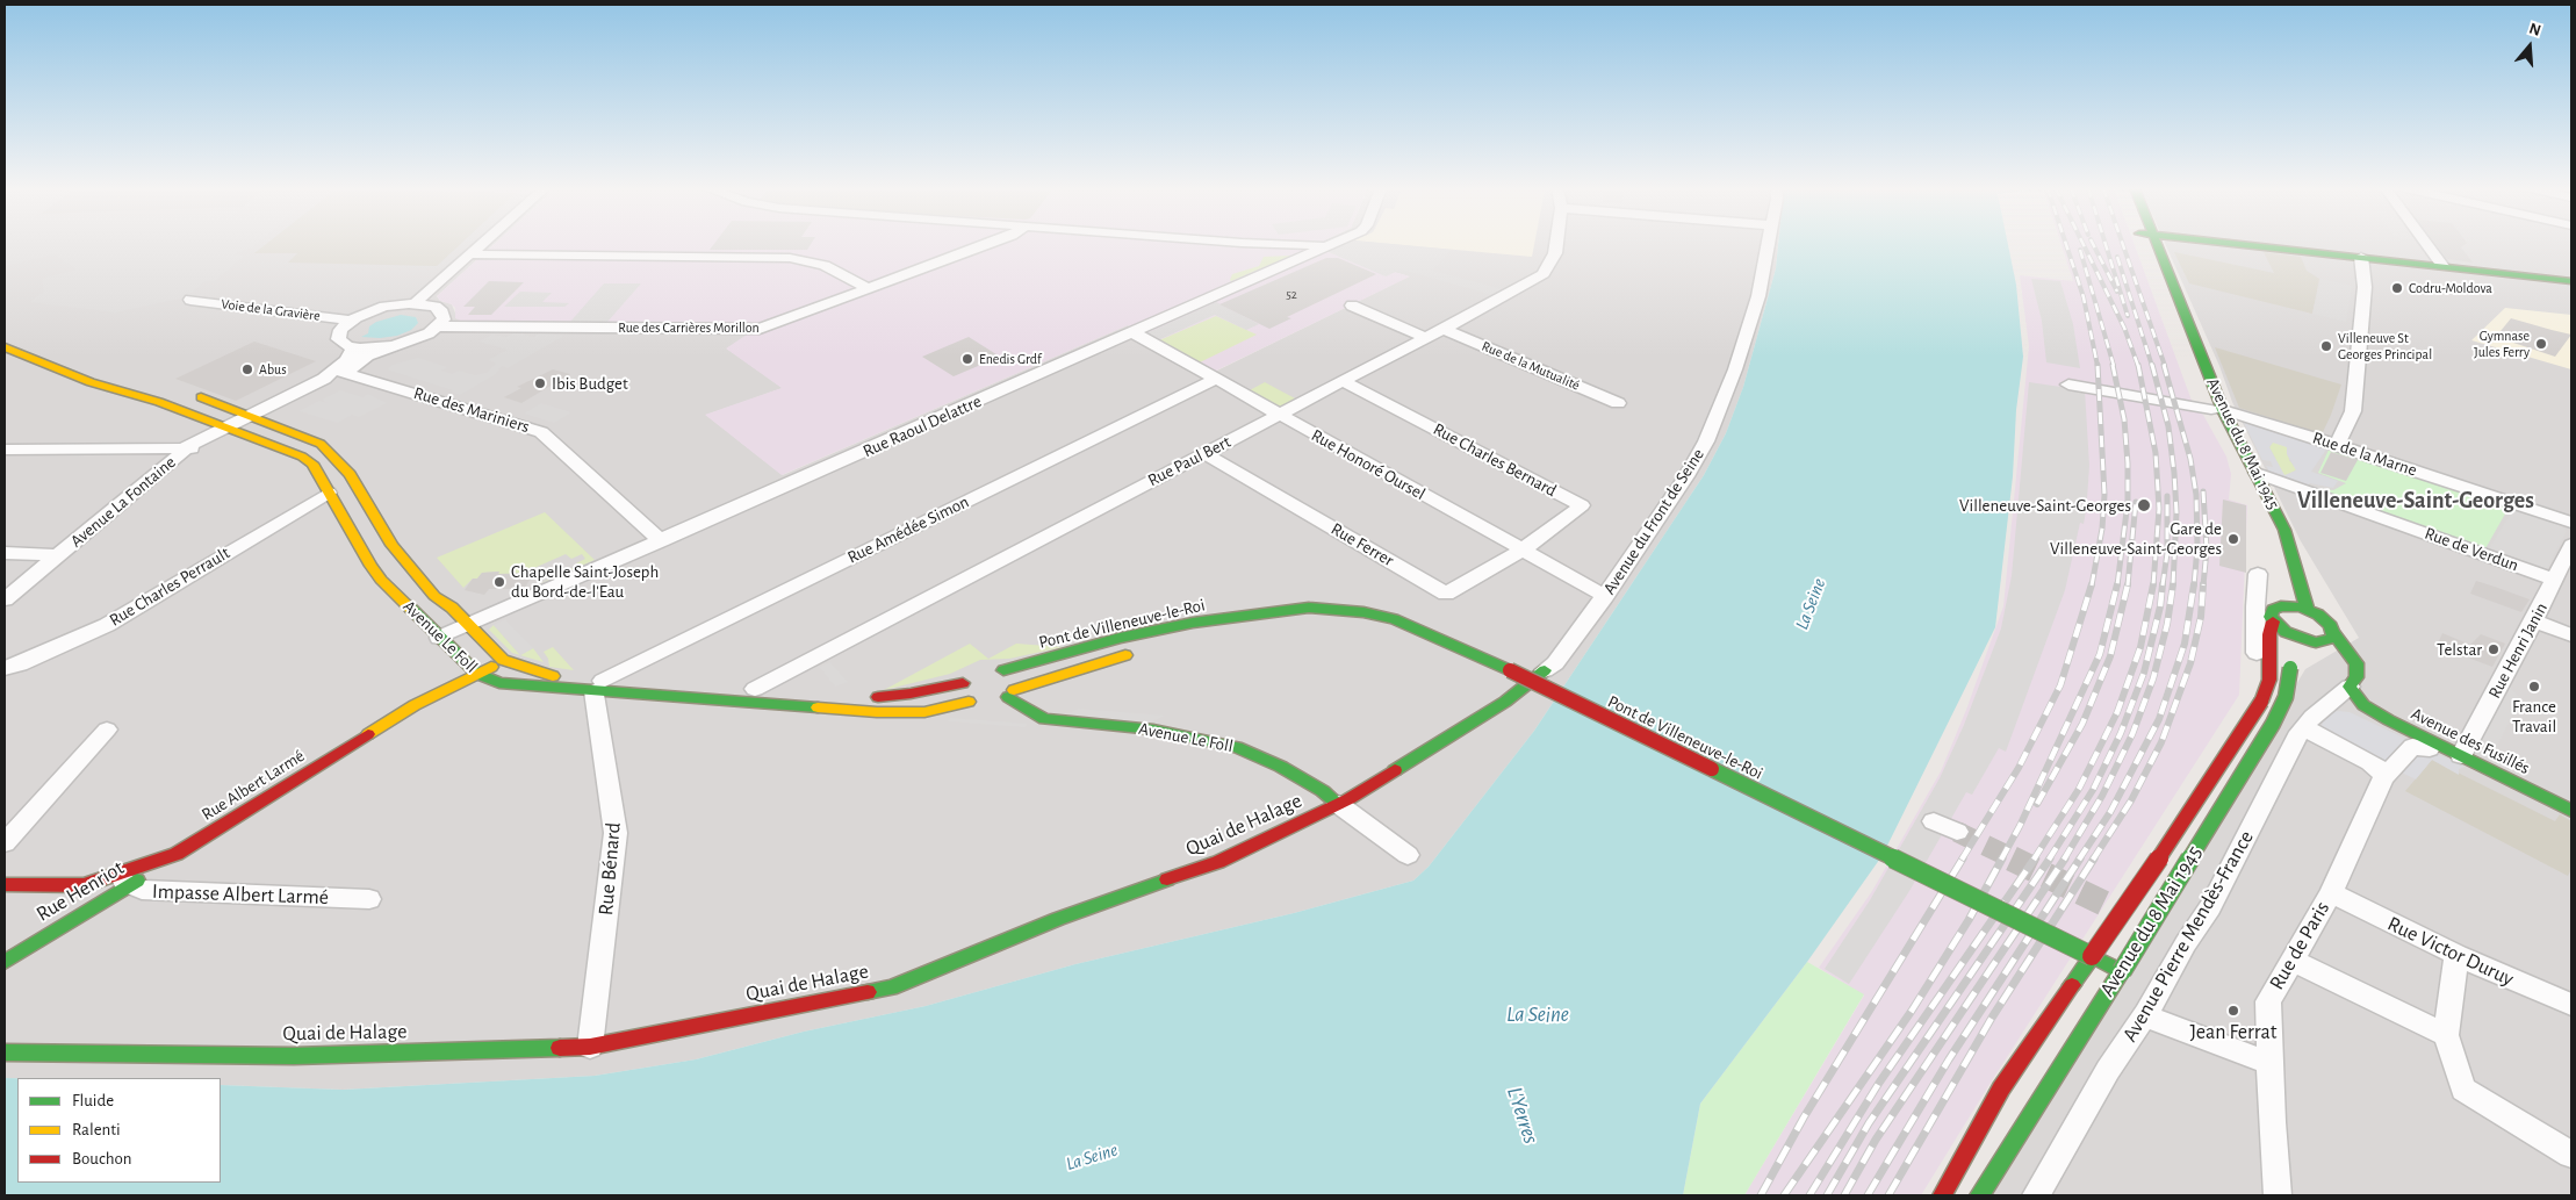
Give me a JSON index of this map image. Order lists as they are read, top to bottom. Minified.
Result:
{"streets":{"main road":["Avenue du 8 Mai 1945","Pont de Villeneuve-le-Roi","Avenue Le Foll","Avenue des Fusillés","Rue Albert Larmé","Quai de Halage","Rue Henriot"],"street":["Voie de la Gravière","Rue des Carrières Morillon","Rue de la Mutualité","Rue des Mariniers","Rue Raoul Delattre","Rue de la Marne","Rue Charles Bernard","Rue Paul Bert","Rue Honoré Oursel","Avenue La Fontaine","Avenue du Front de Seine","Rue Amédée Simon","Rue Ferrer","Rue de Verdun","Rue Charles Perrault","Rue Henri Janin","Rue Bénard","Impasse Albert Larmé","Avenue Pierre Mendès-France","Rue de Paris","Rue Victor Duruy"]},"crossings":[["Rue de la Mutualité","Rue Paul Bert"],["Rue des Mariniers","Rue Raoul Delattre"],["Rue Raoul Delattre","Rue Honoré Oursel"],["Rue Raoul Delattre","Avenue Le Foll"],["Avenue du 8 Mai 1945","Rue de la Marne"],["Avenue du 8 Mai 1945","Rue de Verdun"],["Avenue du 8 Mai 1945","Pont de Villeneuve-le-Roi"],["Avenue du 8 Mai 1945","Avenue des Fusillés"],["Rue Charles Bernard","Rue Paul Bert"],["Rue Charles Bernard","Rue Honoré Oursel"],["Rue Charles Bernard","Rue Ferrer"],["Rue Paul Bert","Rue Honoré Oursel"],["Rue Paul Bert","Rue Ferrer"],["Rue Paul Bert","Avenue Le Foll"],["Rue Honoré Oursel","Avenue du Front de Seine"],["Rue Honoré Oursel","Rue Amédée Simon"],["Rue Honoré Oursel","Rue Ferrer"],["Avenue La Fontaine","Avenue Le Foll"],["Avenue du Front de Seine","Quai de Halage"],["Rue Amédée Simon","Avenue Le Foll"],["Rue Amédée Simon","Rue Bénard"],["Rue de Verdun","Rue Henri Janin"],["Rue Charles Perrault","Avenue Le Foll"],["Pont de Villeneuve-le-Roi","Avenue Le Foll"],["Avenue Le Foll","Rue Albert Larmé"],["Avenue Le Foll","Quai de Halage"],["Avenue Le Foll","Rue Bénard"],["Rue Henri Janin","Avenue des Fusillés"],["Avenue des Fusillés","Avenue Pierre Mendès-France"],["Rue Albert Larmé","Rue Henriot"],["Rue Albert Larmé","Impasse Albert Larmé"],["Quai de Halage","Rue Bénard"],["Rue Henriot","Impasse Albert Larmé"],["Rue de Paris","Rue Victor Duruy"]],"districts":["Villeneuve-Saint-Georges"],"water":["La Seine","L'Yerres"],"places":["Codru-Moldova","Gymnase Jules Ferry","Villeneuve St Georges Principal","Enedis Grdf","Abus","Ibis Budget","Villeneuve-Saint-Georges","Gare de Villeneuve-Saint-Georges","Chapelle Saint-Joseph du Bord-de-l'Eau","Telstar","France Travail","Jean Ferrat"],"house_numbers":["52"],"legend":["Fluide","Ralenti","Bouchon"],"north":"top"}
